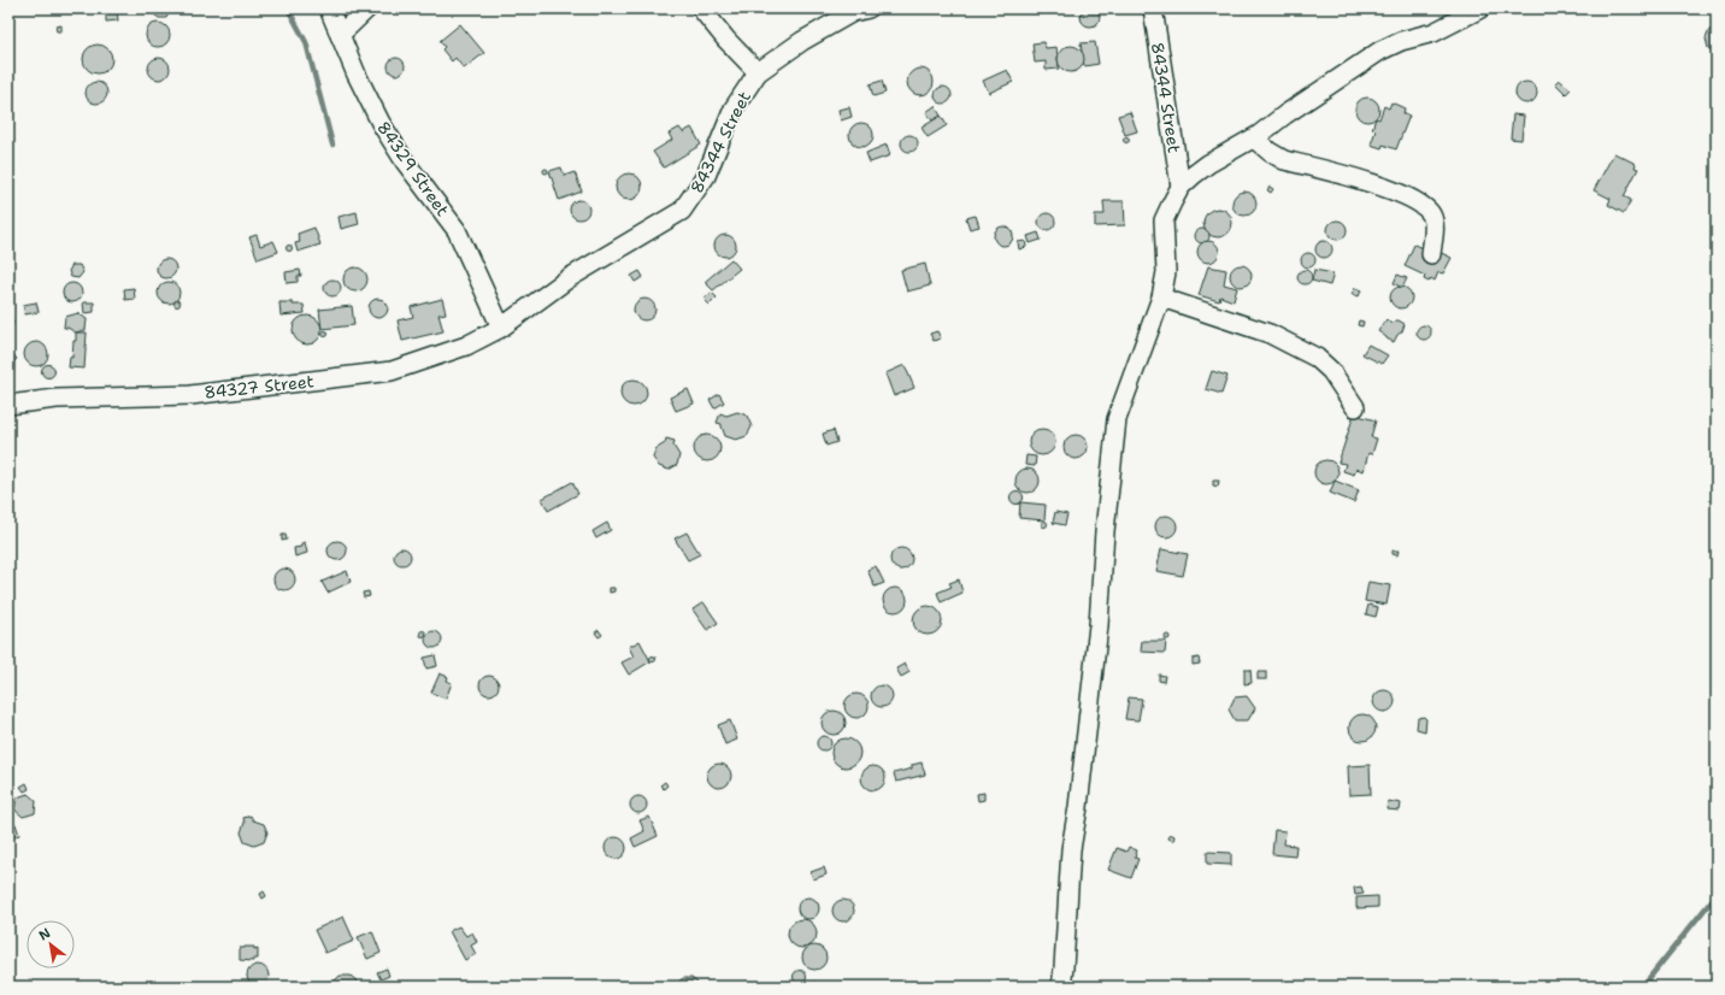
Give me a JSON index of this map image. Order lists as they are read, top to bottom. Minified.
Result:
{"streets":{"street":["84344 Street","84329 Street","84327 Street"]},"crossings":[["84344 Street","84329 Street"],["84344 Street","84327 Street"],["84329 Street","84327 Street"]],"north":"top left"}
